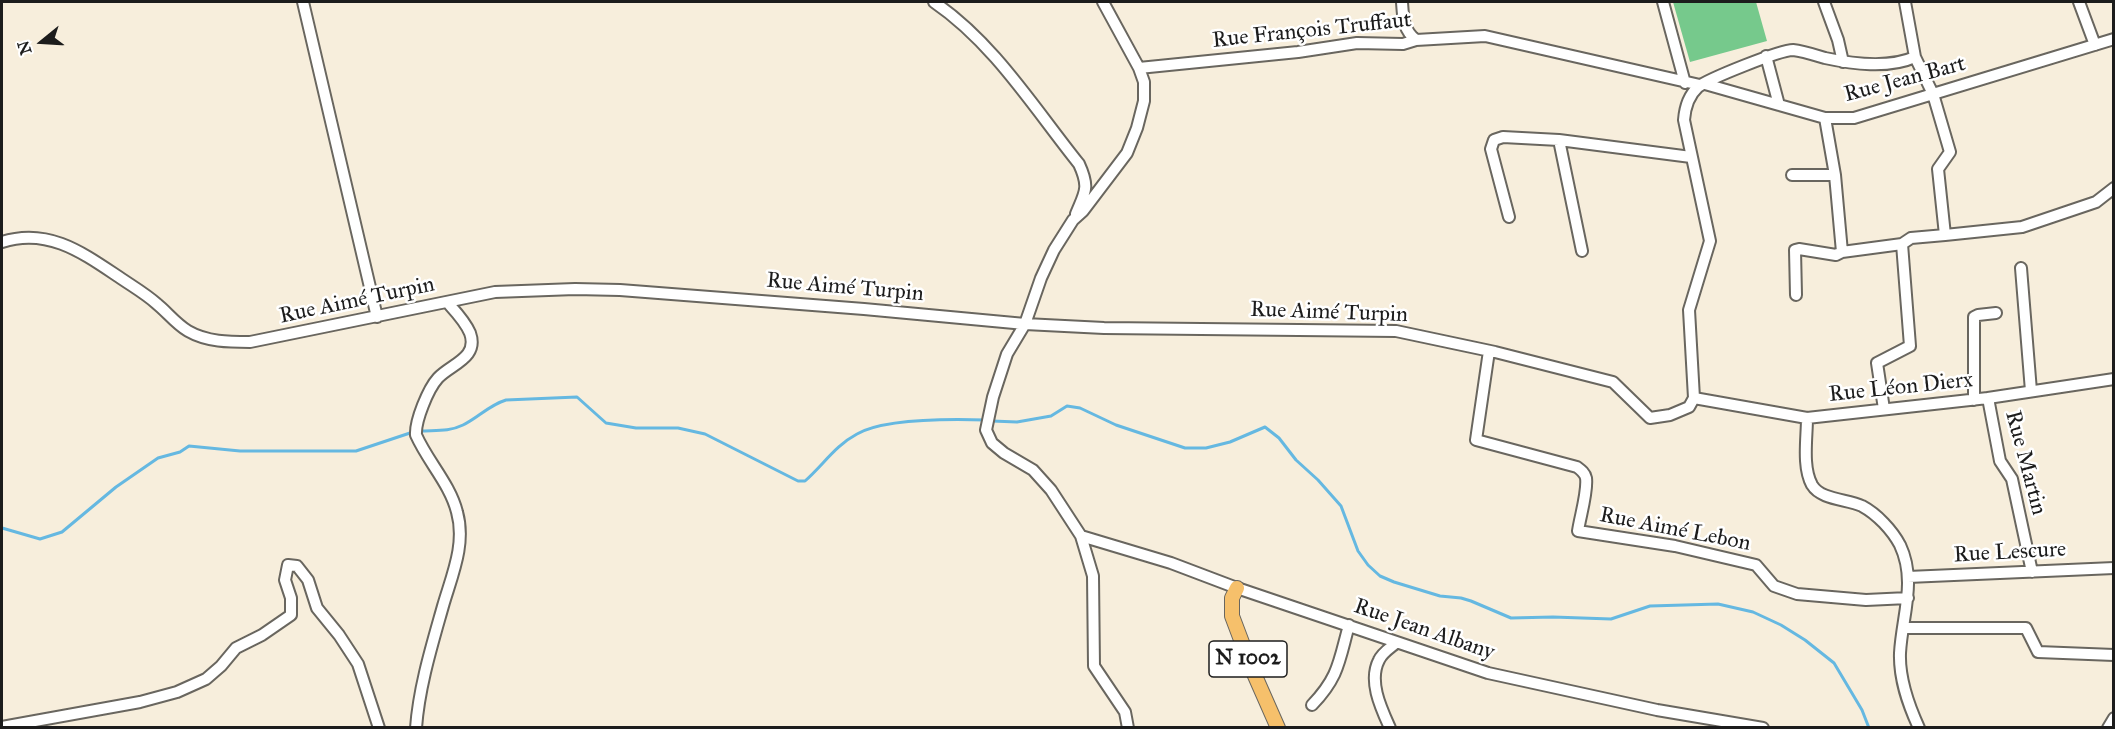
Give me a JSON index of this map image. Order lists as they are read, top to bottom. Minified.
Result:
{"streets":{"main road":["N 1002"],"street":["Rue François Truffaut","Rue Jean Bart","Rue Aimé Turpin","Rue Léon Dierx","Rue Martin","Rue Aimé Lebon","Rue Lescure","Rue Jean Albany"]},"crossings":[["Rue François Truffaut","Rue Jean Bart"],["Rue Aimé Turpin","Rue Léon Dierx"],["Rue Aimé Turpin","Rue Aimé Lebon"],["Rue Léon Dierx","Rue Martin"],["Rue Martin","Rue Lescure"],["Rue Jean Albany","N 1002"]],"north":"left"}
